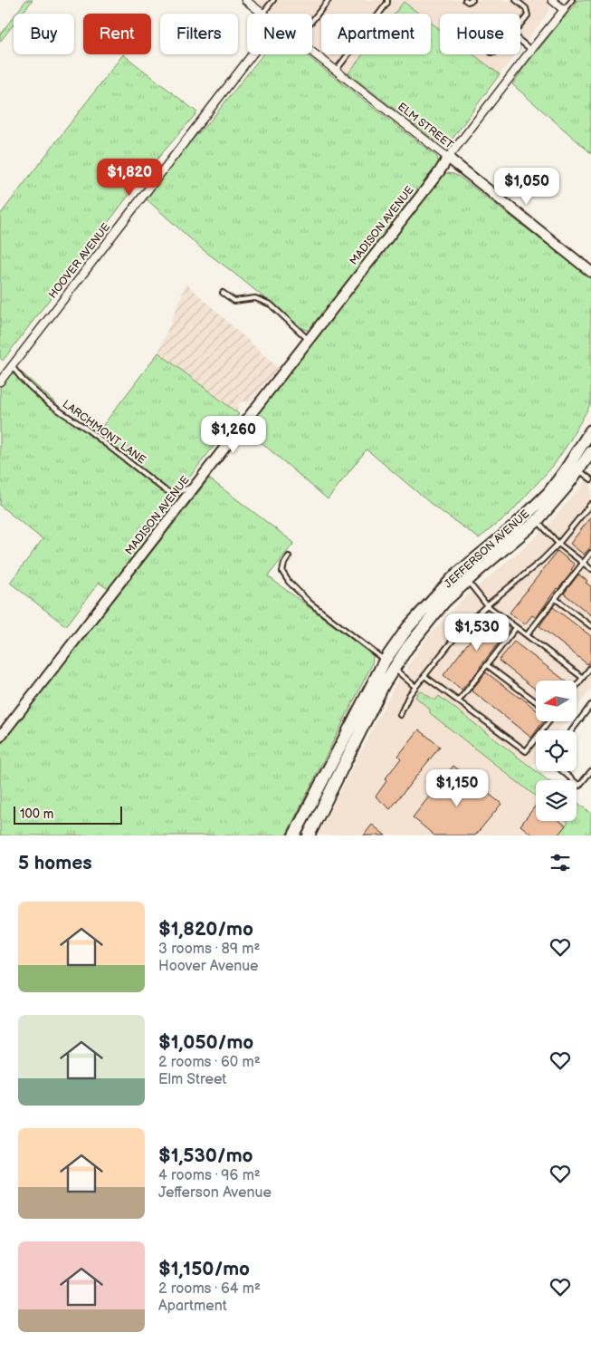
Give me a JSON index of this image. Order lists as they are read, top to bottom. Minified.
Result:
{"streets":{"main road":["JEFFERSON AVENUE"],"street":["ELM STREET","MADISON AVENUE","HOOVER AVENUE"],"lane":["LARCHMONT LANE"]},"crossings":[["ELM STREET","MADISON AVENUE"],["MADISON AVENUE","LARCHMONT LANE"],["HOOVER AVENUE","LARCHMONT LANE"]],"scale_bar":"100 m","north":"left","page":{"chip":["Buy","Rent","Filters","New","Apartment","House"],"price":["$1,820","$1,050","$1,260","$1,530","$1,150"],"scale":"100 m","heading":"5 homes","list":[{"name":"$1,820/mo","note":"3 rooms · 89 m² · Hoover Avenue"},{"name":"$1,050/mo","note":"2 rooms · 60 m² · Elm Street"},{"name":"$1,530/mo","note":"4 rooms · 96 m² · Jefferson Avenue"},{"name":"$1,150/mo","note":"2 rooms · 64 m² · Apartment"}]}}
